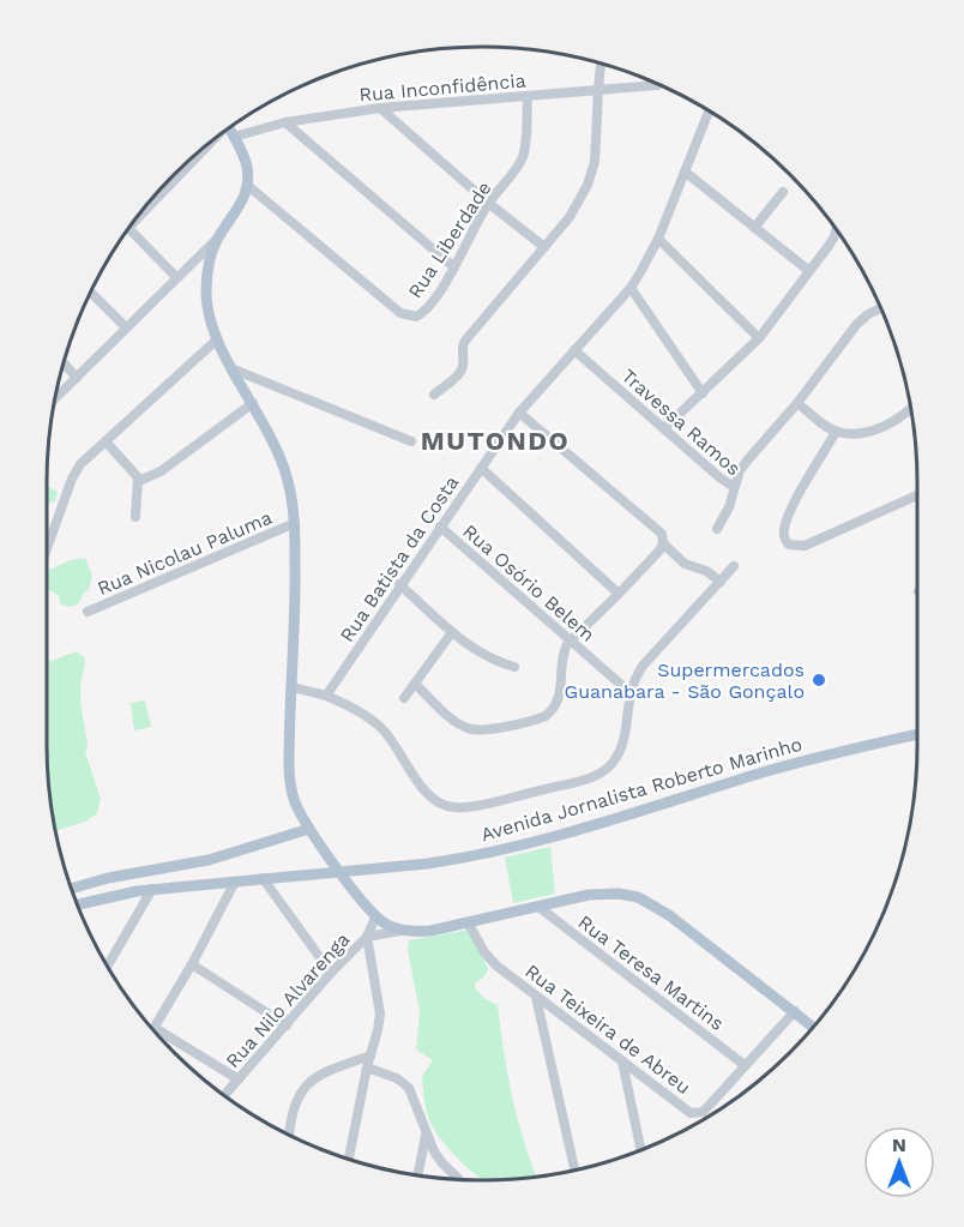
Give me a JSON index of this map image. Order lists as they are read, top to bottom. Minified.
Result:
{"streets":{"main road":["Avenida Jornalista Roberto Marinho"],"street":["Rua Inconfidência","Rua Liberdade","Travessa Ramos","Rua Nicolau Paluma","Rua Batista da Costa","Rua Osório Belem","Rua Teresa Martins","Rua Nilo Alvarenga","Rua Teixeira de Abreu"]},"crossings":[["Rua Inconfidência","Rua Liberdade"],["Travessa Ramos","Rua Batista da Costa"],["Rua Batista da Costa","Rua Osório Belem"],["Rua Teresa Martins","Rua Teixeira de Abreu"]],"districts":["MUTONDO"],"places":["Supermercados Guanabara - São Gonçalo"],"north":"top"}
